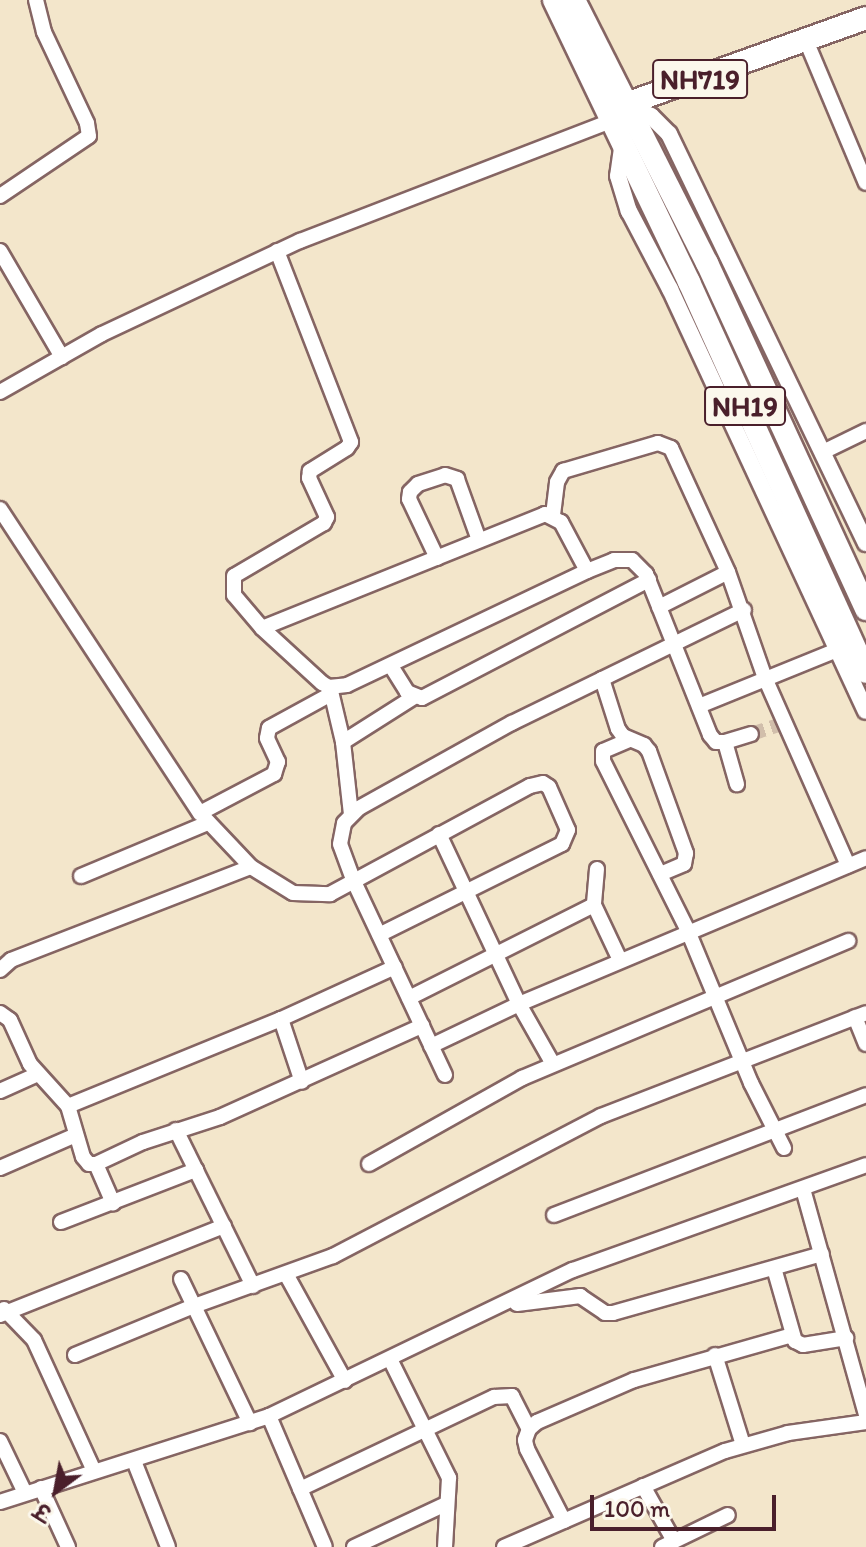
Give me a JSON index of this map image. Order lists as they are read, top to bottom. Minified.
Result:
{"streets":{"highway":["NH719","NH19"]},"crossings":[["NH719","NH19"]],"scale_bar":"100 m","north":"bottom left"}
